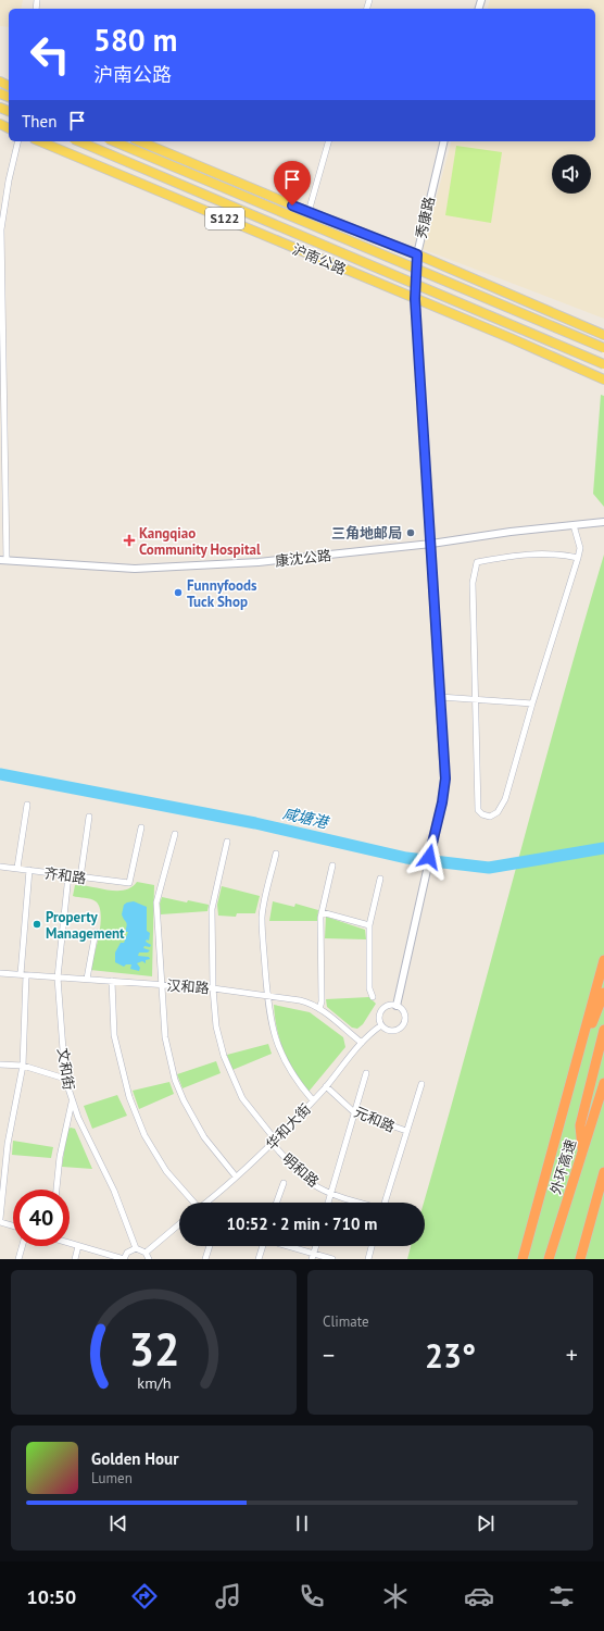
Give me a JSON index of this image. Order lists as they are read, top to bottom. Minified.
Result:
{"streets":{"highway":["外环高速"],"main road":["S122","沪南公路"],"street":["秀康路","康沈公路","齐和路","汉和路","文和街","元和路","华和大街","明和路"]},"crossings":[["秀康路","S122"],["秀康路","沪南公路"],["秀康路","康沈公路"],["秀康路","华和大街"],["齐和路","文和街"],["汉和路","文和街"],["汉和路","华和大街"],["汉和路","明和路"],["元和路","华和大街"],["华和大街","明和路"]],"water":["咸塘港"],"places":{"other":["三角地邮局","Funnyfoods Tuck Shop","Property Management"],"health":["Kangqiao Community Hospital"]},"page":{"turn":["580 m","沪南公路"],"then":"Then","limit":"40","trip":"10:52 · 2 min · 710 m","tile":"Climate","heat":["−","23°","+"],"song":["Golden Hour","Lumen"],"tabs":"10:50","gauge":["32","km/h"]}}
